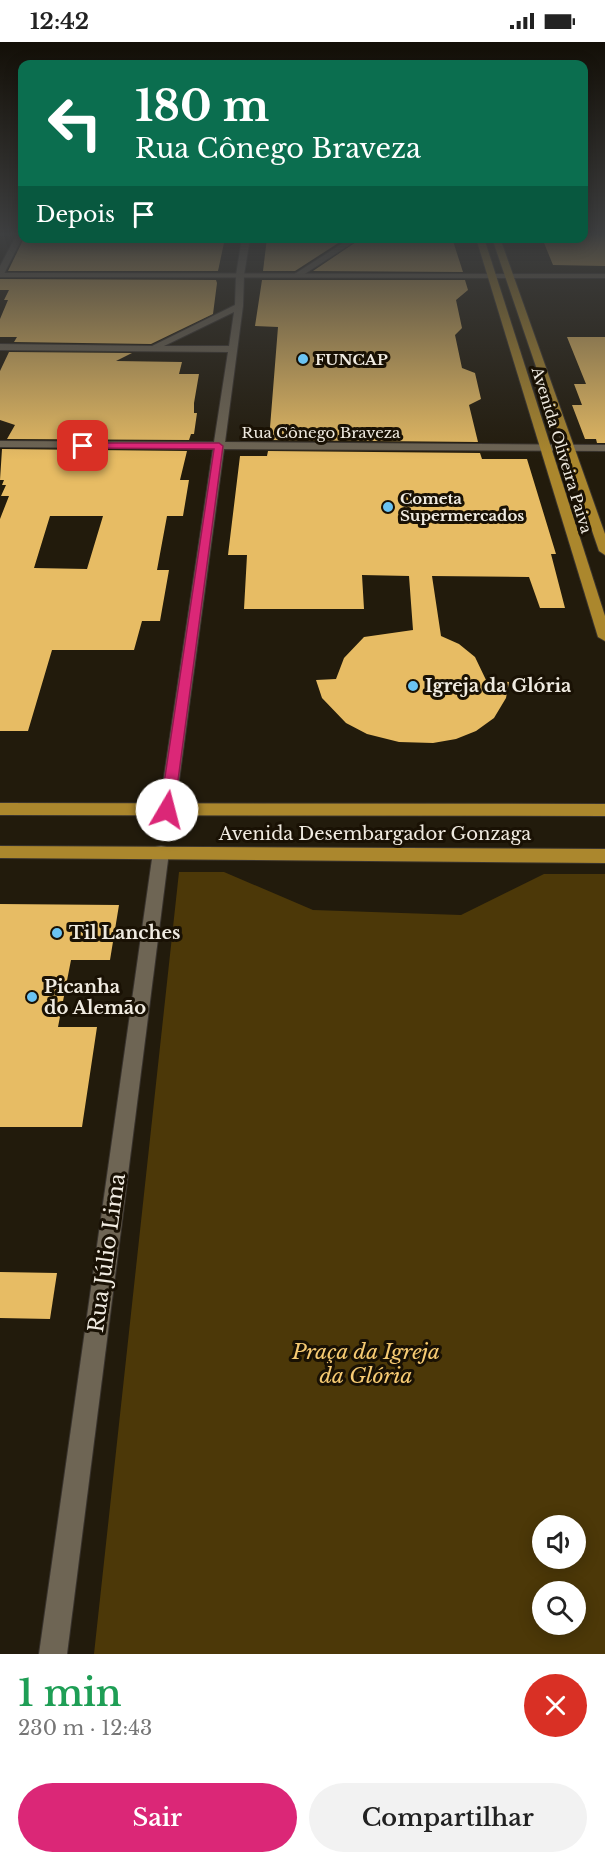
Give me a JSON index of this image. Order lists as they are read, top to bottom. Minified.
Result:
{"streets":{"main road":["Avenida Oliveira Paiva","Avenida Desembargador Gonzaga"],"street":["Rua Cônego Braveza","Rua Júlio Lima"]},"crossings":[["Rua Cônego Braveza","Avenida Oliveira Paiva"],["Avenida Desembargador Gonzaga","Rua Júlio Lima"]],"parks":["Praça da Igreja da Glória"],"places":["FUNCAP","Cometa Supermercados","Igreja da Glória","Til Lanches","Picanha do Alemão"],"page":{"status":"12:42","turn":["180 m","Rua Cônego Braveza"],"then":"Depois","heading":["1 min","230 m · 12:43"],"buttons":["Sair","Compartilhar"]}}
